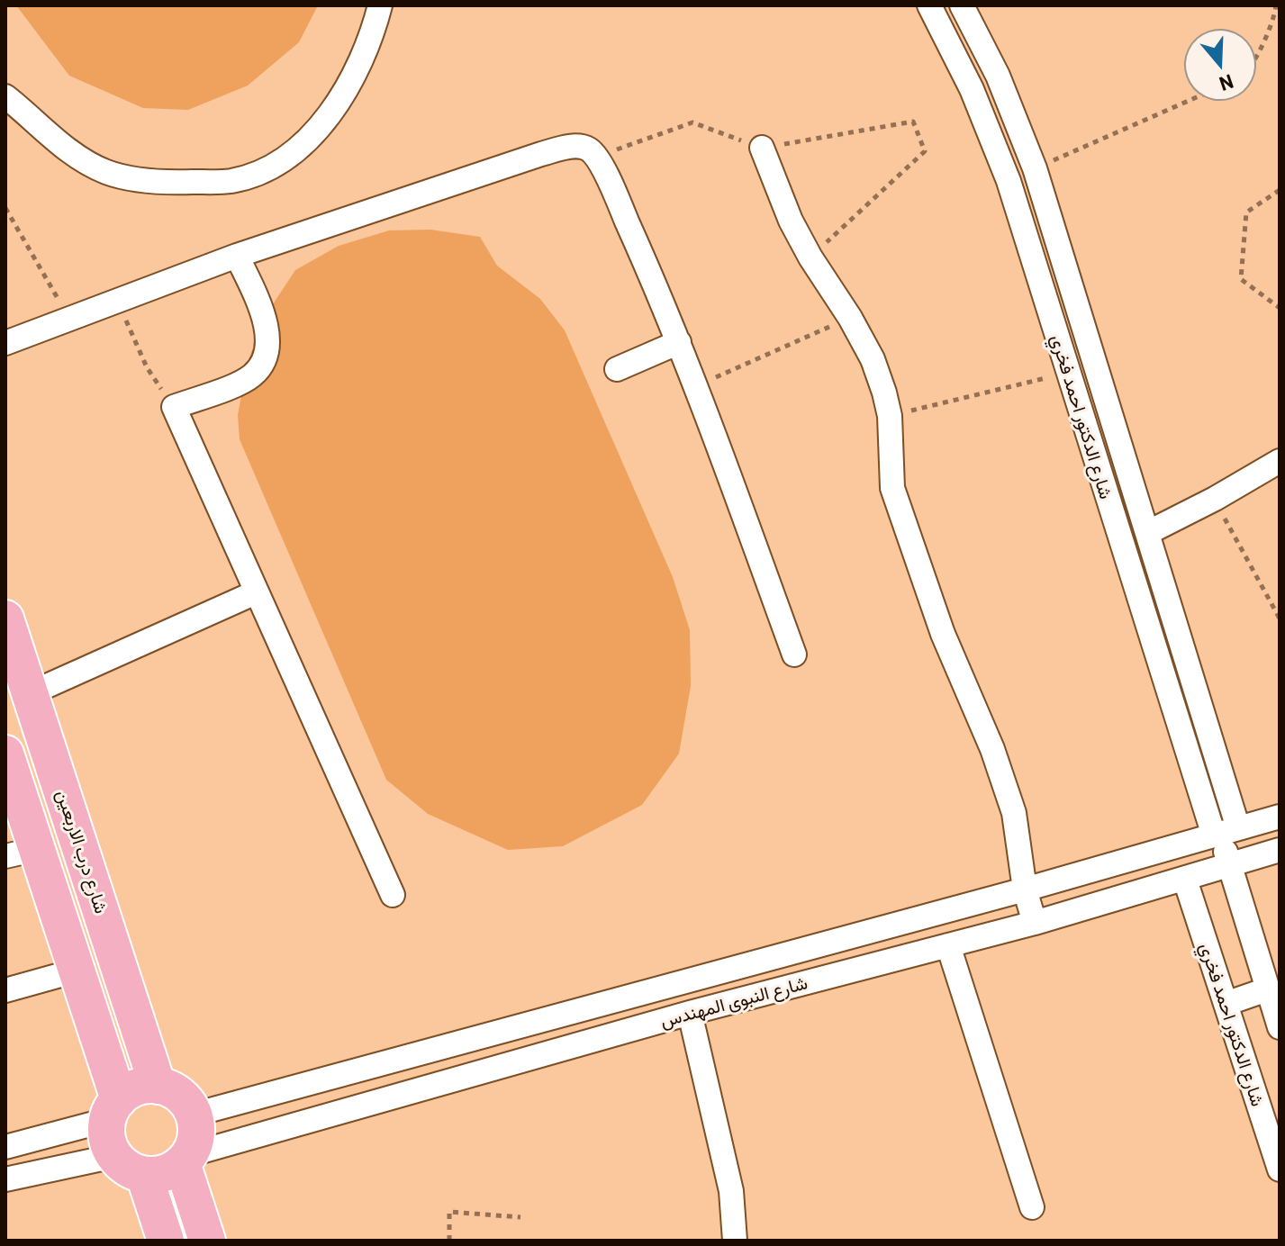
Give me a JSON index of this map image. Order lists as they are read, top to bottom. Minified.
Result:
{"streets":{"highway":["شارع درب الاربعين"],"street":["شارع الدكتور احمد فخري","شارع النبوى المهندس"]},"crossings":[["شارع الدكتور احمد فخري","شارع النبوى المهندس"],["شارع درب الاربعين","شارع النبوى المهندس"]],"north":"bottom"}
